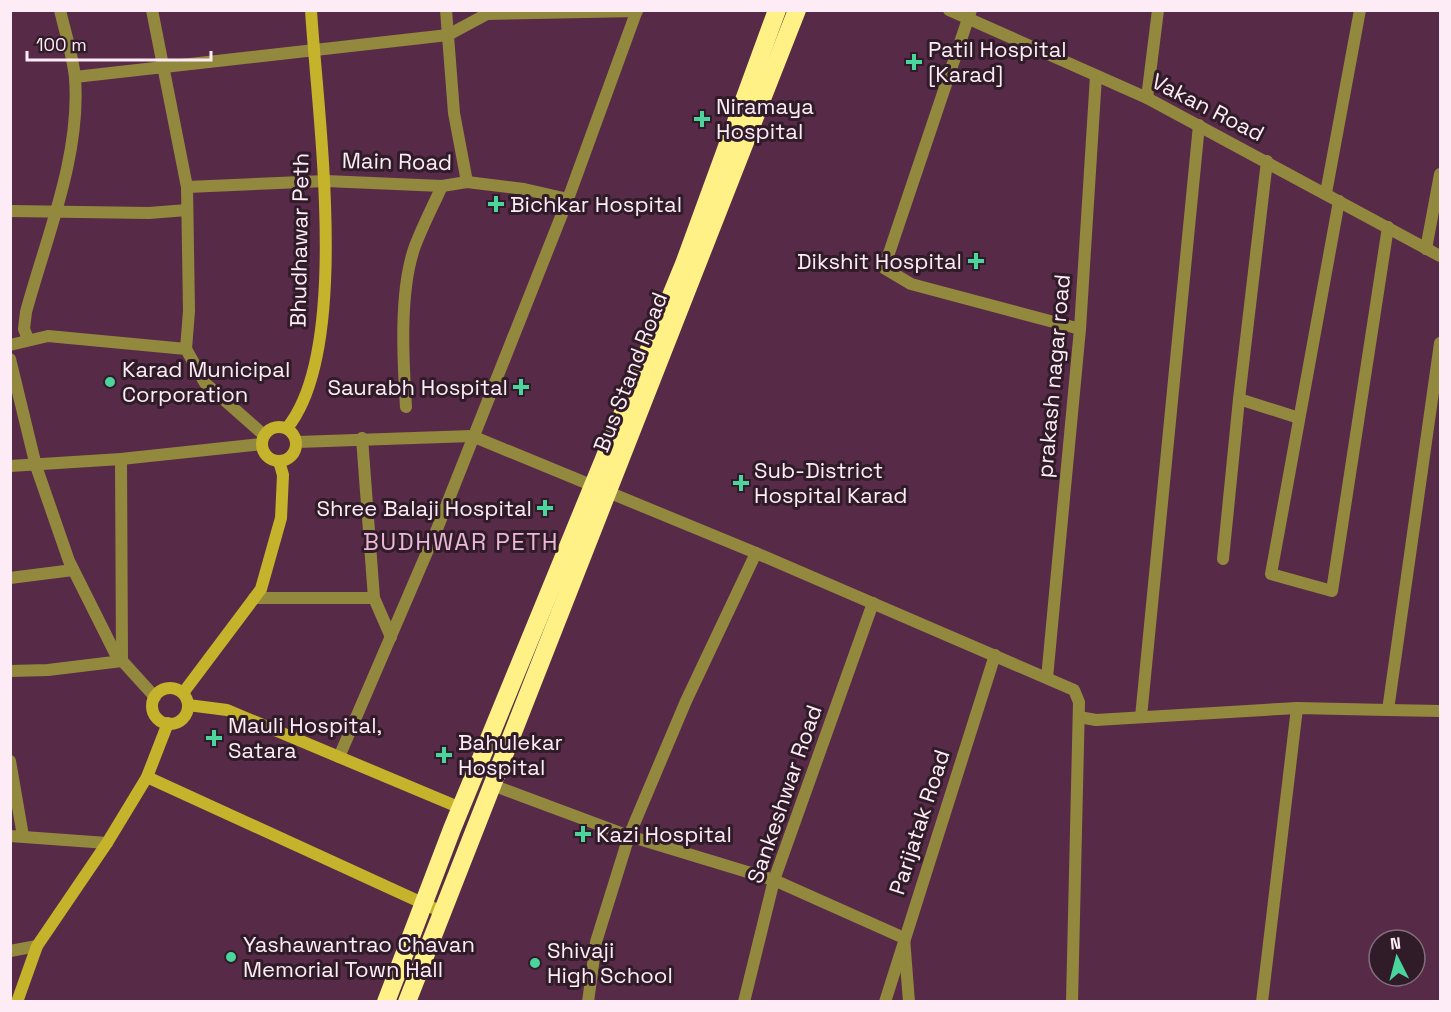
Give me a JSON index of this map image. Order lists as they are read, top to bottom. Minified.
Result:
{"streets":{"highway":["Bus Stand Road"],"street":["Vakan Road","Main Road","Bhudhawar Peth","prakash nagar road","Sankeshwar Road","Parijatak Road"]},"crossings":[["Vakan Road","prakash nagar road"],["Main Road","Bhudhawar Peth"]],"districts":["BUDHWAR PETH"],"places":{"health":["Patil Hospital [Karad]","Niramaya Hospital","Bichkar Hospital","Dikshit Hospital","Saurabh Hospital","Sub-District Hospital Karad","Shree Balaji Hospital","Mauli Hospital, Satara","Bahulekar Hospital","Kazi Hospital"],"other":["Karad Municipal Corporation","Yashawantrao Chavan Memorial Town Hall","Shivaji High School"]},"scale_bar":"100 m","north":"top"}
